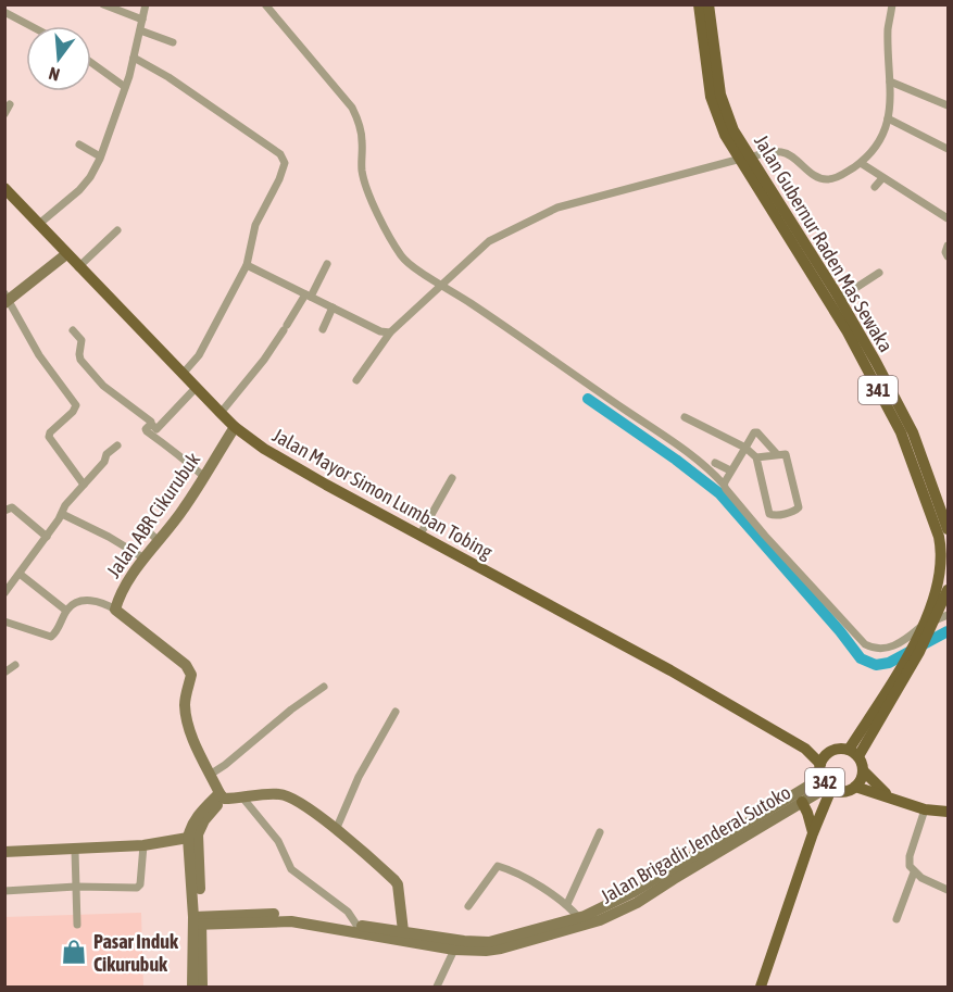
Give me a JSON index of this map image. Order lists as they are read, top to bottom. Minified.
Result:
{"streets":{"main road":["Jalan Gubernur Raden Mas Sewaka","341","Jalan Mayor Simon Lumban Tobing","342"],"street":["Jalan ABR Cikurubuk","Jalan Brigadir Jenderal Sutoko"]},"crossings":[["Jalan Gubernur Raden Mas Sewaka","341"],["341","Jalan Mayor Simon Lumban Tobing"],["341","342"],["341","Jalan Brigadir Jenderal Sutoko"],["Jalan Mayor Simon Lumban Tobing","Jalan ABR Cikurubuk"],["Jalan Mayor Simon Lumban Tobing","342"],["Jalan Mayor Simon Lumban Tobing","Jalan Brigadir Jenderal Sutoko"],["342","Jalan Brigadir Jenderal Sutoko"]],"places":{"shop":["Pasar Induk Cikurubuk"]},"north":"bottom"}
